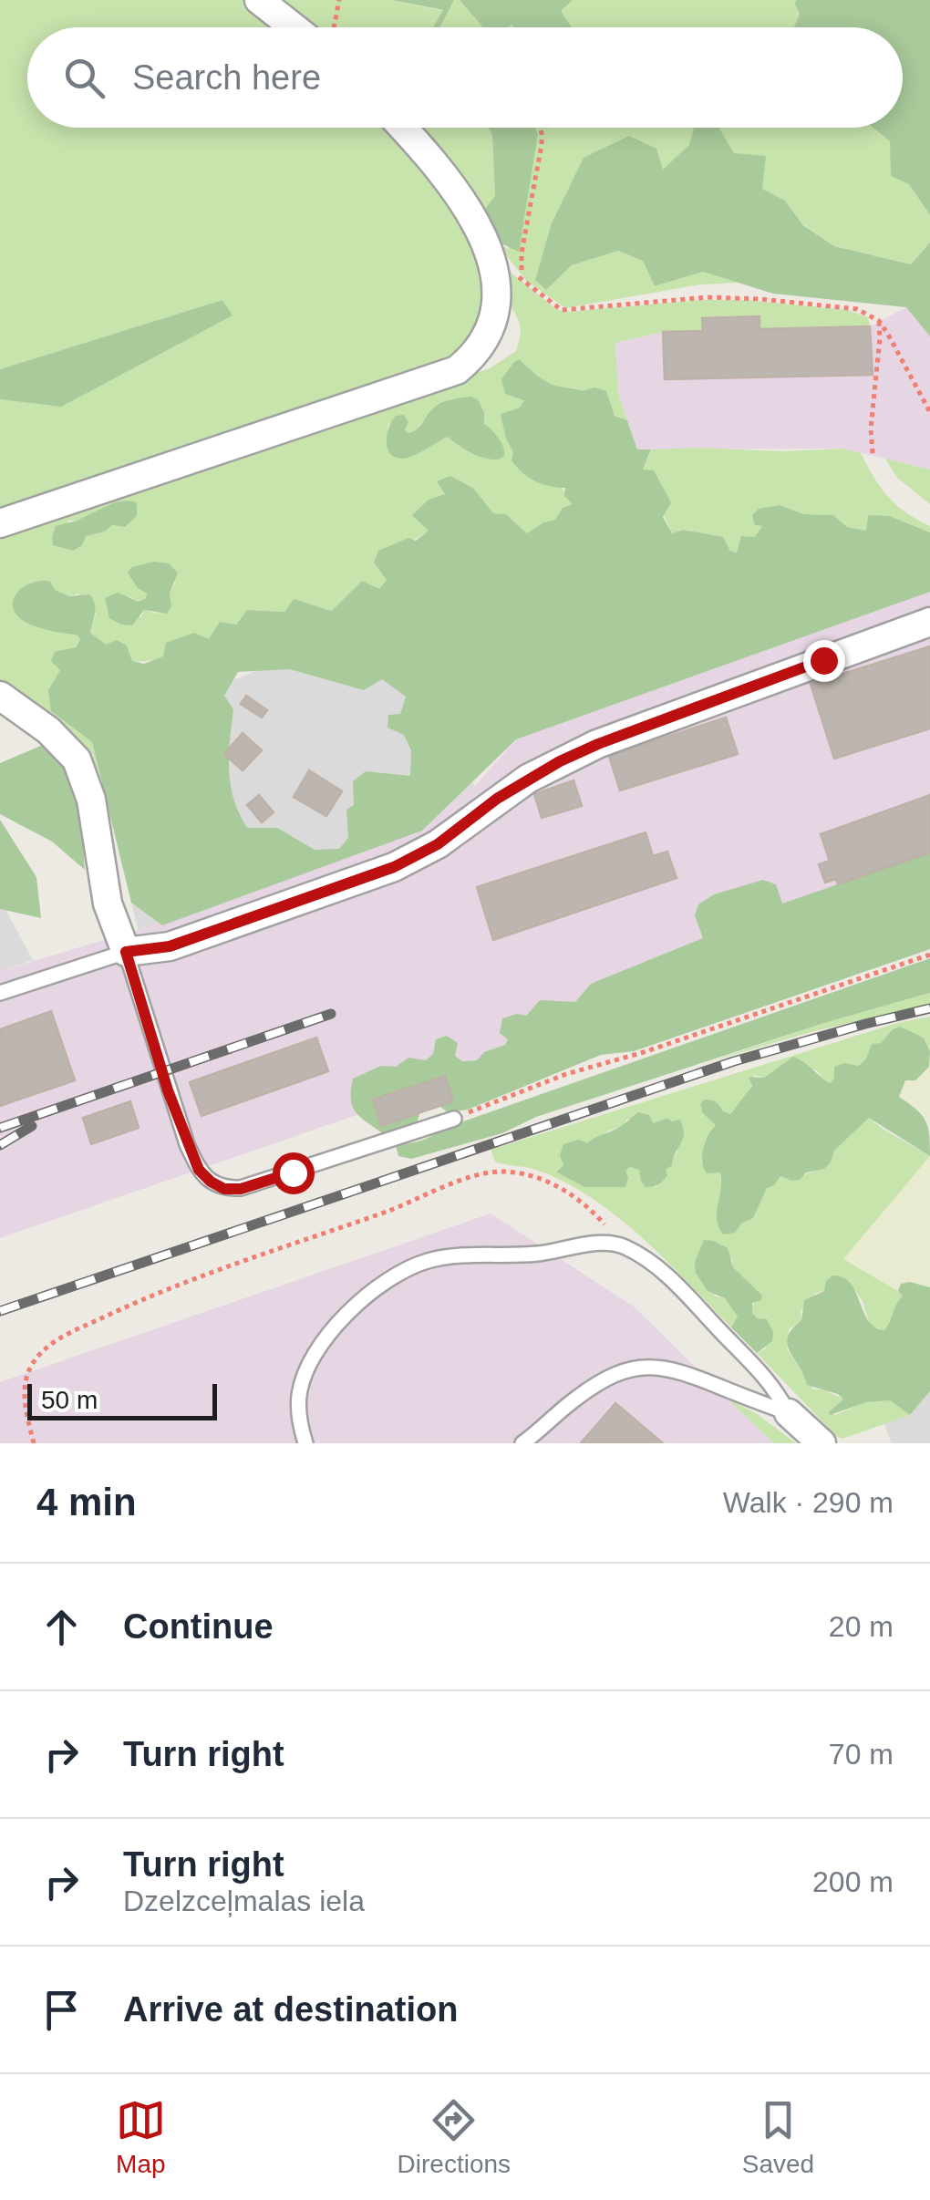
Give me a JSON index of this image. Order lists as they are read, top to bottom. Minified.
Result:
{"scale_bar":"50 m","page":{"search":"Search here","scale":"50 m","heading":["4 min","Walk · 290 m"],"list":[["Continue","20 m"],["Turn right","70 m"],["Turn right","Dzelzceļmalas iela","200 m"],"Arrive at destination"],"nav":["Map","Directions","Saved"]}}
